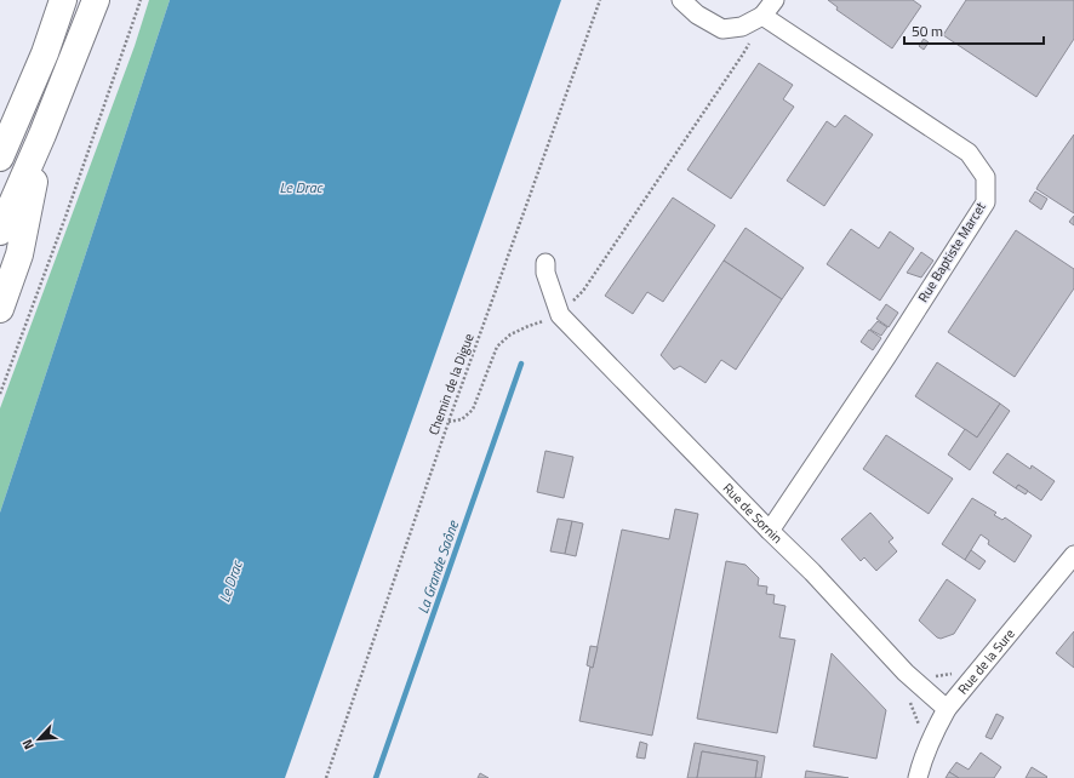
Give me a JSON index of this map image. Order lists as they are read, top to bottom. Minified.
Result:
{"streets":{"street":["Rue Baptiste Marcet","Rue de Sornin","Rue de la Sure"],"path":["Chemin de la Digue"]},"crossings":[["Rue Baptiste Marcet","Rue de Sornin"],["Rue de Sornin","Rue de la Sure"]],"water":["Le Drac","La Grande Saône"],"scale_bar":"50 m","north":"bottom left"}
